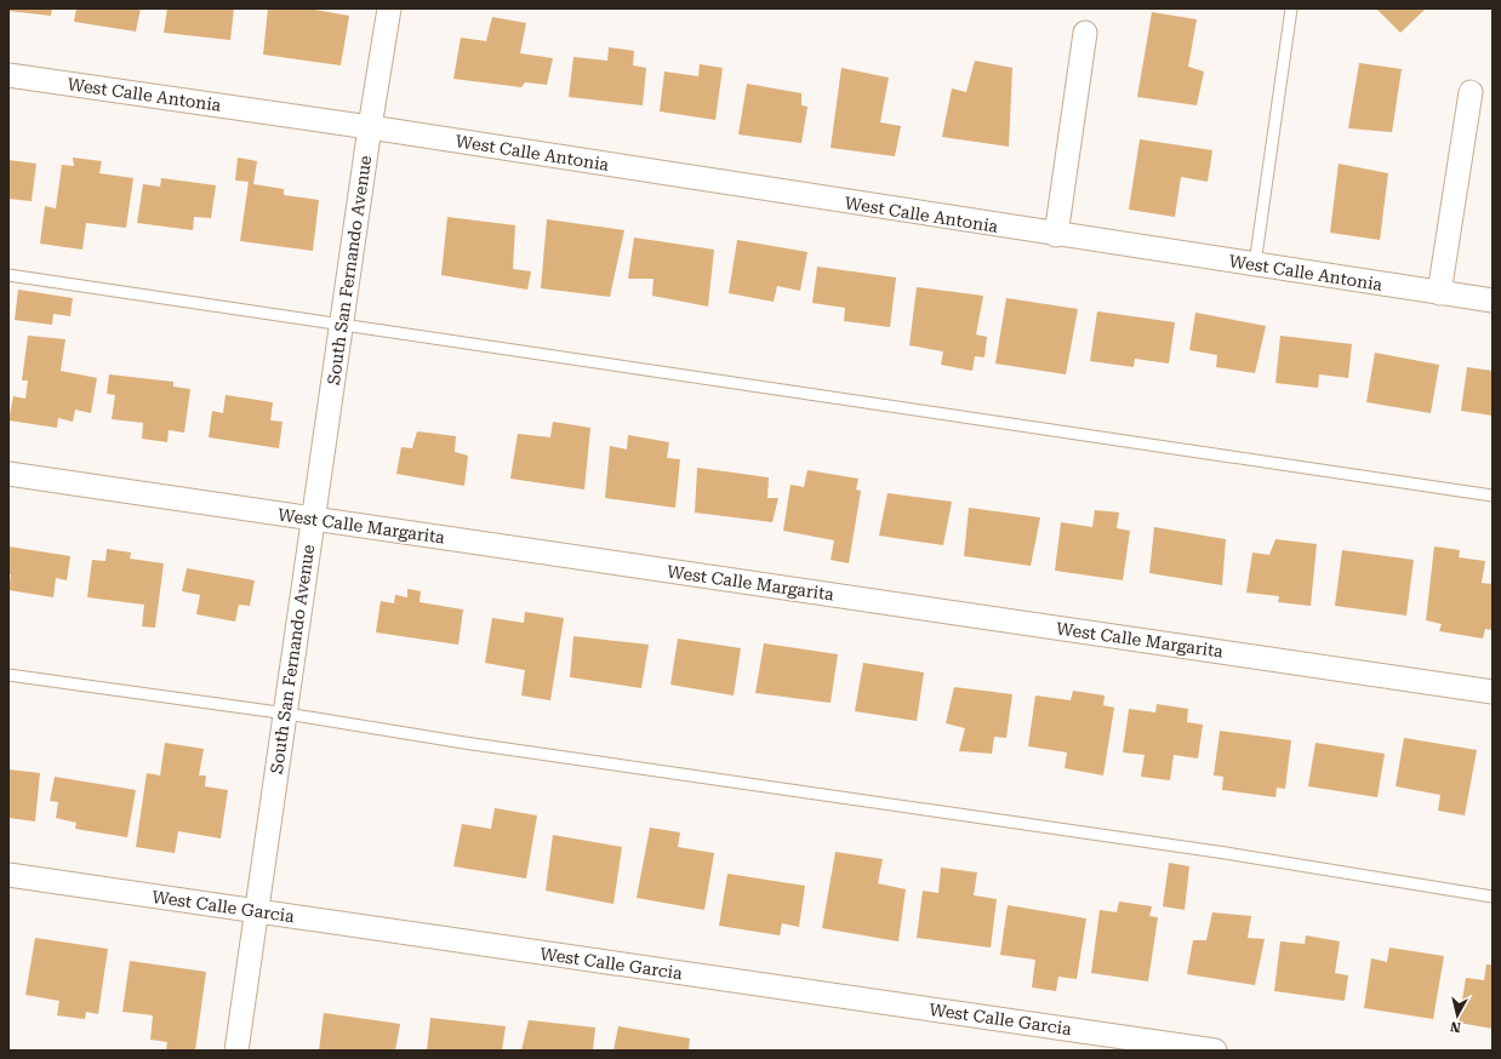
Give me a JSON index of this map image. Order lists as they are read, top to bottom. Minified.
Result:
{"streets":{"street":["West Calle Antonia","South San Fernando Avenue","West Calle Margarita","West Calle Garcia"]},"crossings":[["West Calle Antonia","South San Fernando Avenue"],["South San Fernando Avenue","West Calle Margarita"],["South San Fernando Avenue","West Calle Garcia"]],"north":"bottom"}
